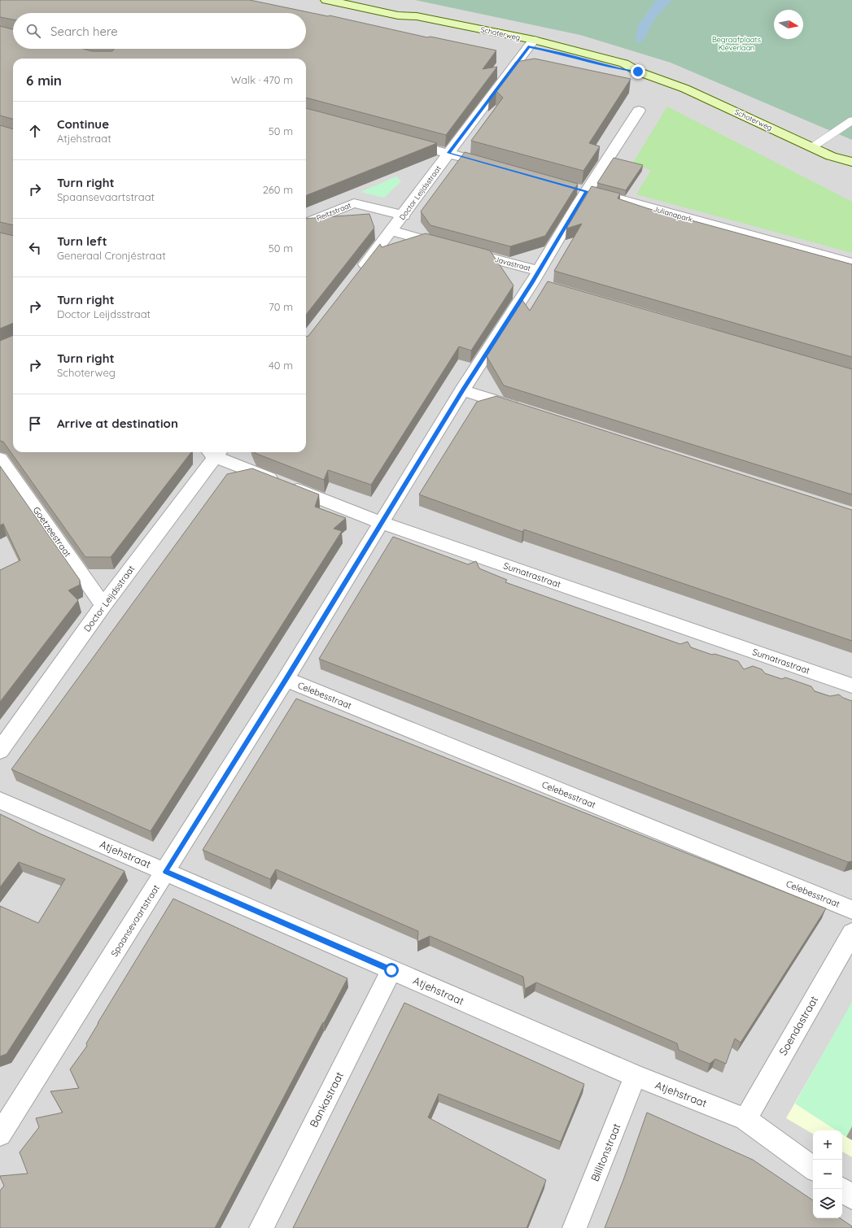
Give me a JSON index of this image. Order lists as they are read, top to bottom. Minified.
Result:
{"streets":{"main road":["Schoterweg"],"street":["Doctor Leijdsstraat","Reitzstraat","Julianapark","Javastraat","Goetzeestraat","Sumatrastraat","Celebesstraat","Atjehstraat","Spaansevaartstraat","Soendastraat","Bankastraat","Billitonstraat"]},"crossings":[["Schoterweg","Doctor Leijdsstraat"],["Doctor Leijdsstraat","Reitzstraat"],["Doctor Leijdsstraat","Javastraat"],["Doctor Leijdsstraat","Goetzeestraat"],["Julianapark","Spaansevaartstraat"],["Javastraat","Spaansevaartstraat"],["Sumatrastraat","Spaansevaartstraat"],["Celebesstraat","Spaansevaartstraat"],["Atjehstraat","Spaansevaartstraat"],["Atjehstraat","Soendastraat"],["Atjehstraat","Bankastraat"],["Atjehstraat","Billitonstraat"]],"parks":["Begraafplaats Kleverlaan"],"north":"right","page":{"search":"Search here","heading":["6 min","Walk · 470 m"],"list":[["Continue","Atjehstraat","50 m"],["Turn right","Spaansevaartstraat","260 m"],["Turn left","Generaal Cronjéstraat","50 m"],["Turn right","Doctor Leijdsstraat","70 m"],["Turn right","Schoterweg","40 m"],"Arrive at destination"],"map_buttons":["+","−"]}}
